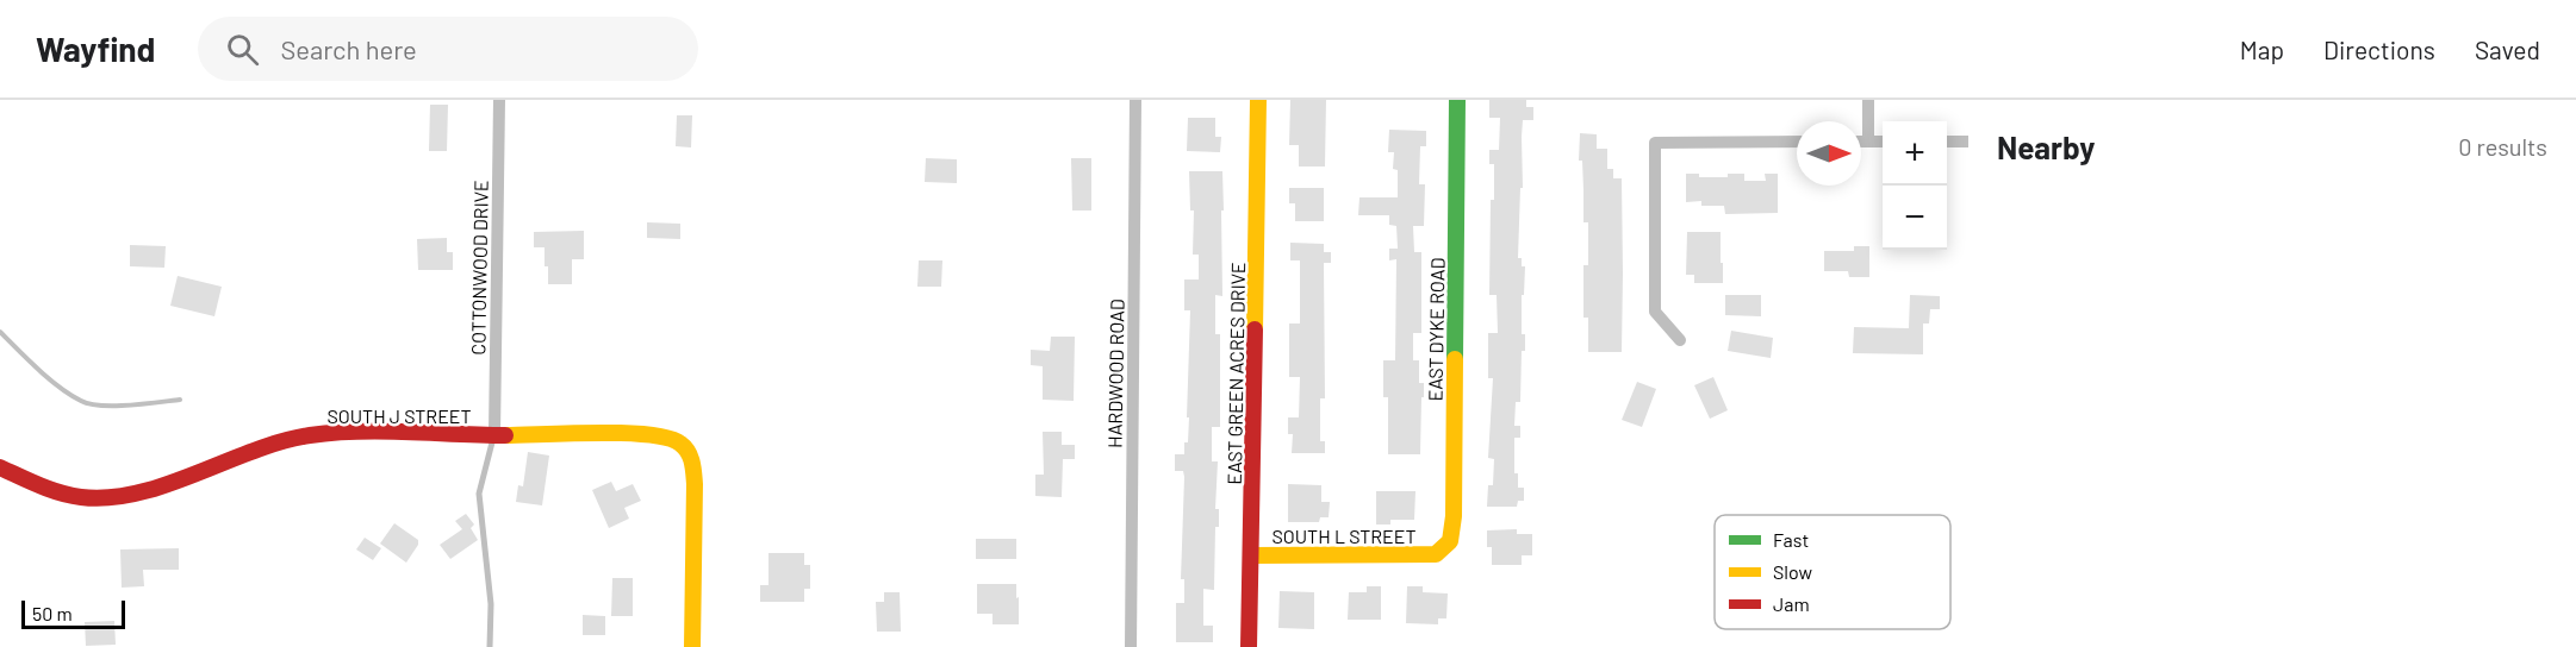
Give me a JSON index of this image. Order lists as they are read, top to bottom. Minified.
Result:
{"streets":{"street":["COTTONWOOD DRIVE","EAST DYKE ROAD","HARDWOOD ROAD","EAST GREEN ACRES DRIVE","SOUTH J STREET","SOUTH L STREET"]},"crossings":[["COTTONWOOD DRIVE","SOUTH J STREET"],["EAST DYKE ROAD","SOUTH L STREET"],["EAST GREEN ACRES DRIVE","SOUTH L STREET"]],"legend":["Fast","Slow","Jam"],"scale_bar":"50 m","north":"right","page":{"header":"Wayfind","search":"Search here","nav":["Map","Directions","Saved"],"heading":["Nearby","0 results"],"map_buttons":["+","−"],"scale":"50 m"}}
